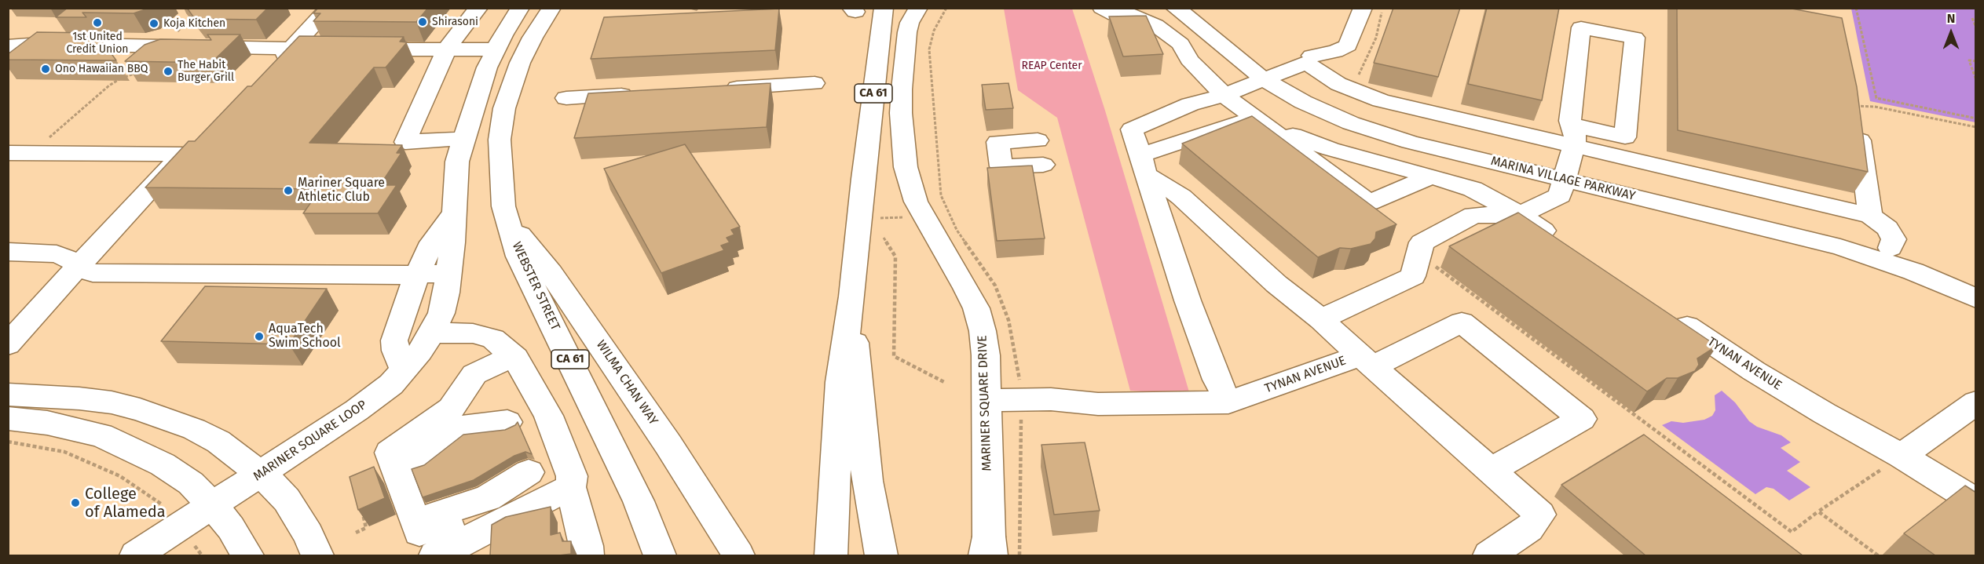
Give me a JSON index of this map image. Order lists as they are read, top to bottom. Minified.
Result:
{"streets":{"street":["CA 61","MARINA VILLAGE PARKWAY","WEBSTER STREET","TYNAN AVENUE","WILMA CHAN WAY","MARINER SQUARE DRIVE","MARINER SQUARE LOOP"]},"crossings":[["WEBSTER STREET","WILMA CHAN WAY"],["TYNAN AVENUE","MARINER SQUARE DRIVE"]],"parks":["REAP Center"],"places":["Shirasoni","1st United Credit Union","Koja Kitchen","Ono Hawaiian BBQ","The Habit Burger Grill","Mariner Square Athletic Club","AquaTech Swim School","College of Alameda"],"north":"top"}
